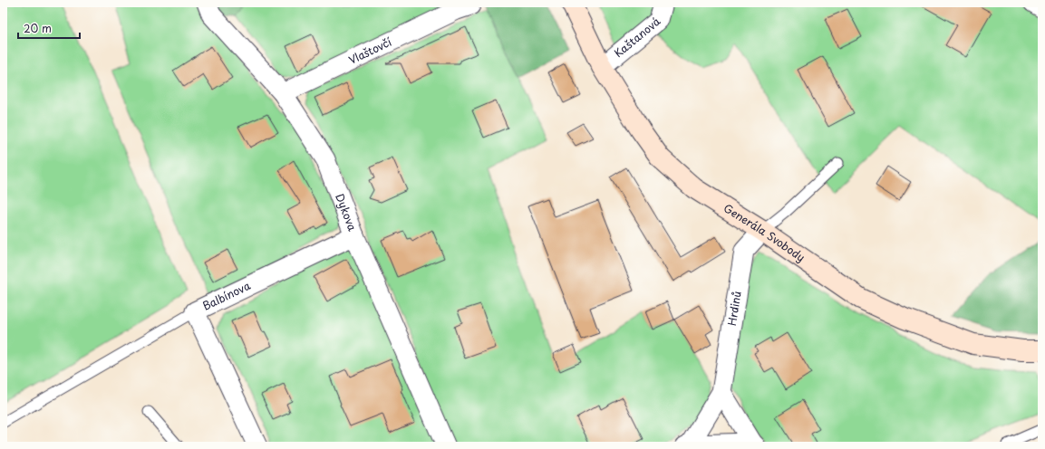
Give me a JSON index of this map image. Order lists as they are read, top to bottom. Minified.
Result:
{"streets":{"main road":["Generála Svobody"],"street":["Kaštanová","Vlaštovčí","Dykova","Balbínova","Hrdinů"]},"crossings":[["Kaštanová","Generála Svobody"],["Vlaštovčí","Dykova"],["Dykova","Balbínova"],["Generála Svobody","Hrdinů"]],"scale_bar":"20 m"}
